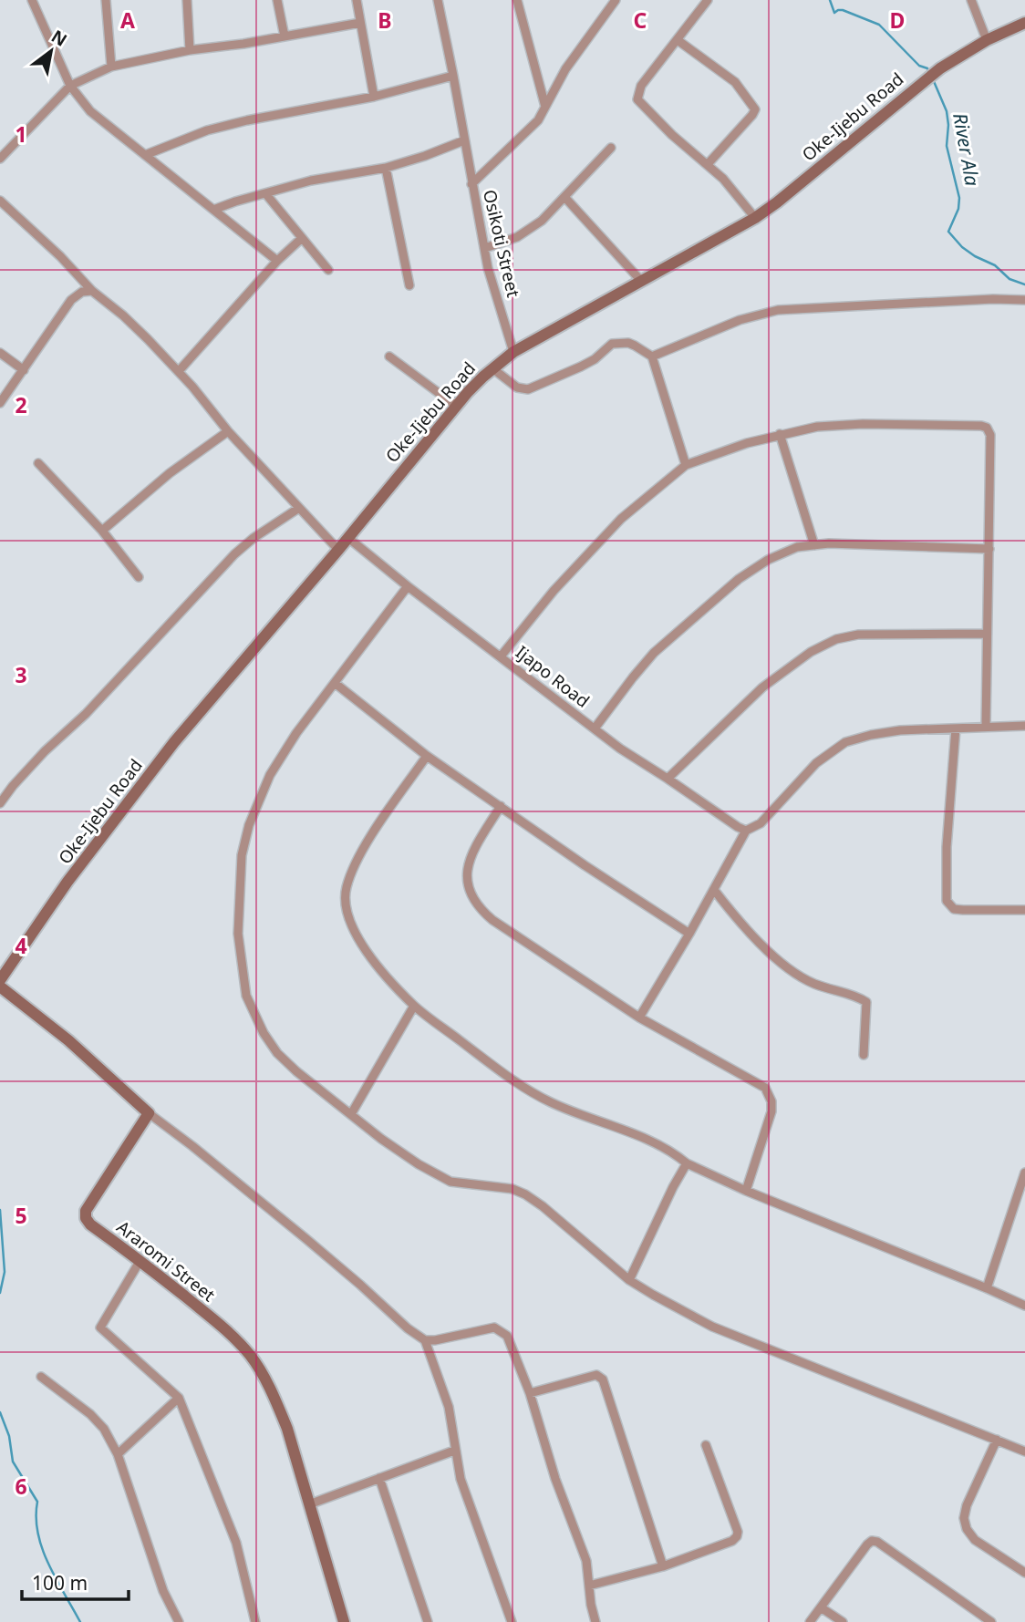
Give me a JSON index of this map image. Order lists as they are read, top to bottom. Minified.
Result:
{"streets":{"main road":["Oke-Ijebu Road","Araromi Street"],"street":["Osikoti Street","Ijapo Road"]},"crossings":[["Oke-Ijebu Road","Osikoti Street"],["Oke-Ijebu Road","Ijapo Road"]],"water":["River Ala"],"scale_bar":"100 m","north":"top right","grid":{"columns":["A","B","C","D"],"rows":["1","2","3","4","5","6"]}}
